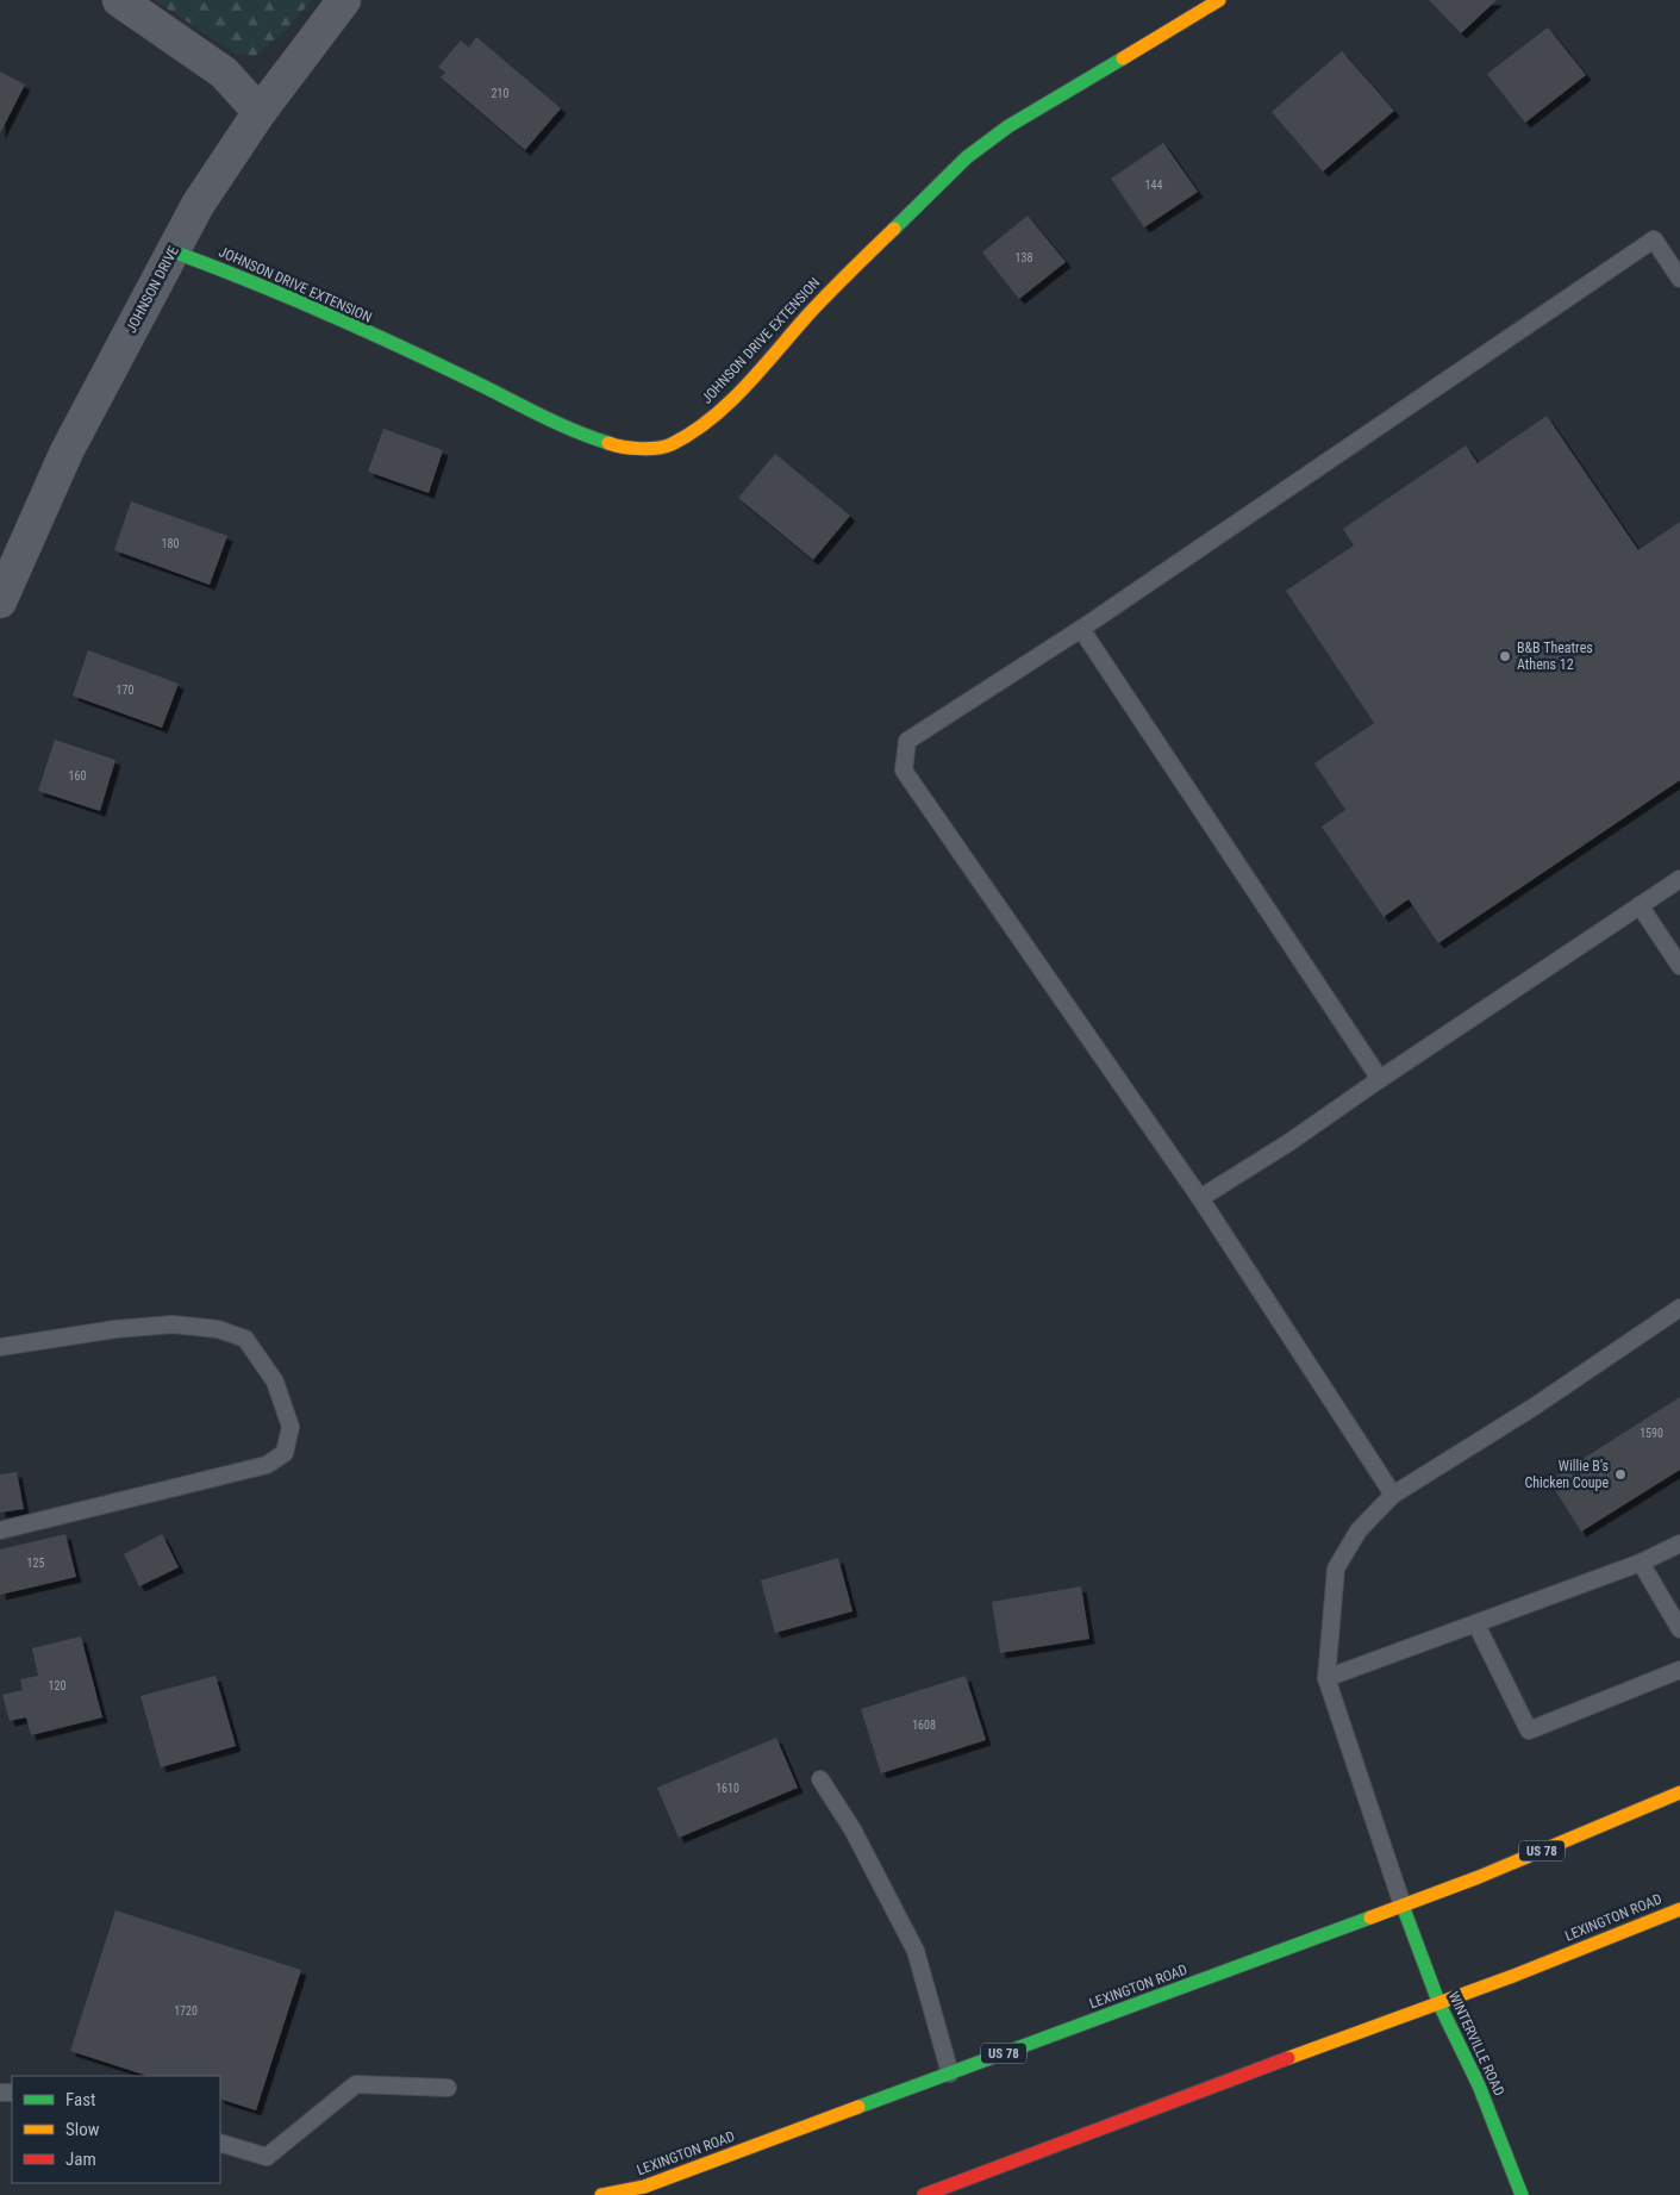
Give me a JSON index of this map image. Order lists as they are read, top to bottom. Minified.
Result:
{"streets":{"main road":["JOHNSON DRIVE EXTENSION","US 78","LEXINGTON ROAD","WINTERVILLE ROAD"],"street":["JOHNSON DRIVE"]},"crossings":[["JOHNSON DRIVE EXTENSION","JOHNSON DRIVE"],["LEXINGTON ROAD","WINTERVILLE ROAD"]],"places":["B&B Theatres Athens 12","Willie B's Chicken Coupe"],"house_numbers":["210","144","138","180","170","160","1590","125","120","1608","1610","1720"],"legend":["Fast","Slow","Jam"]}
